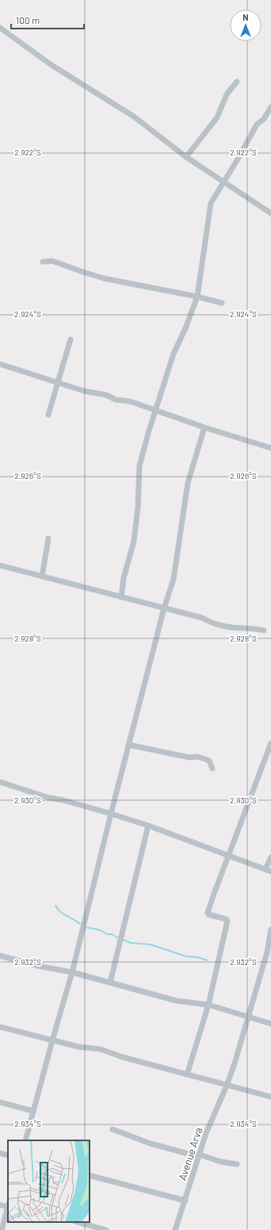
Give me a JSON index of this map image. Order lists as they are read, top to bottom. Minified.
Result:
{"streets":{"street":["Avenue Arva"]},"scale_bar":"100 m","north":"top","coordinates":["2.922°S","2.924°S","2.926°S","2.928°S","2.930°S","2.932°S","2.934°S"]}
